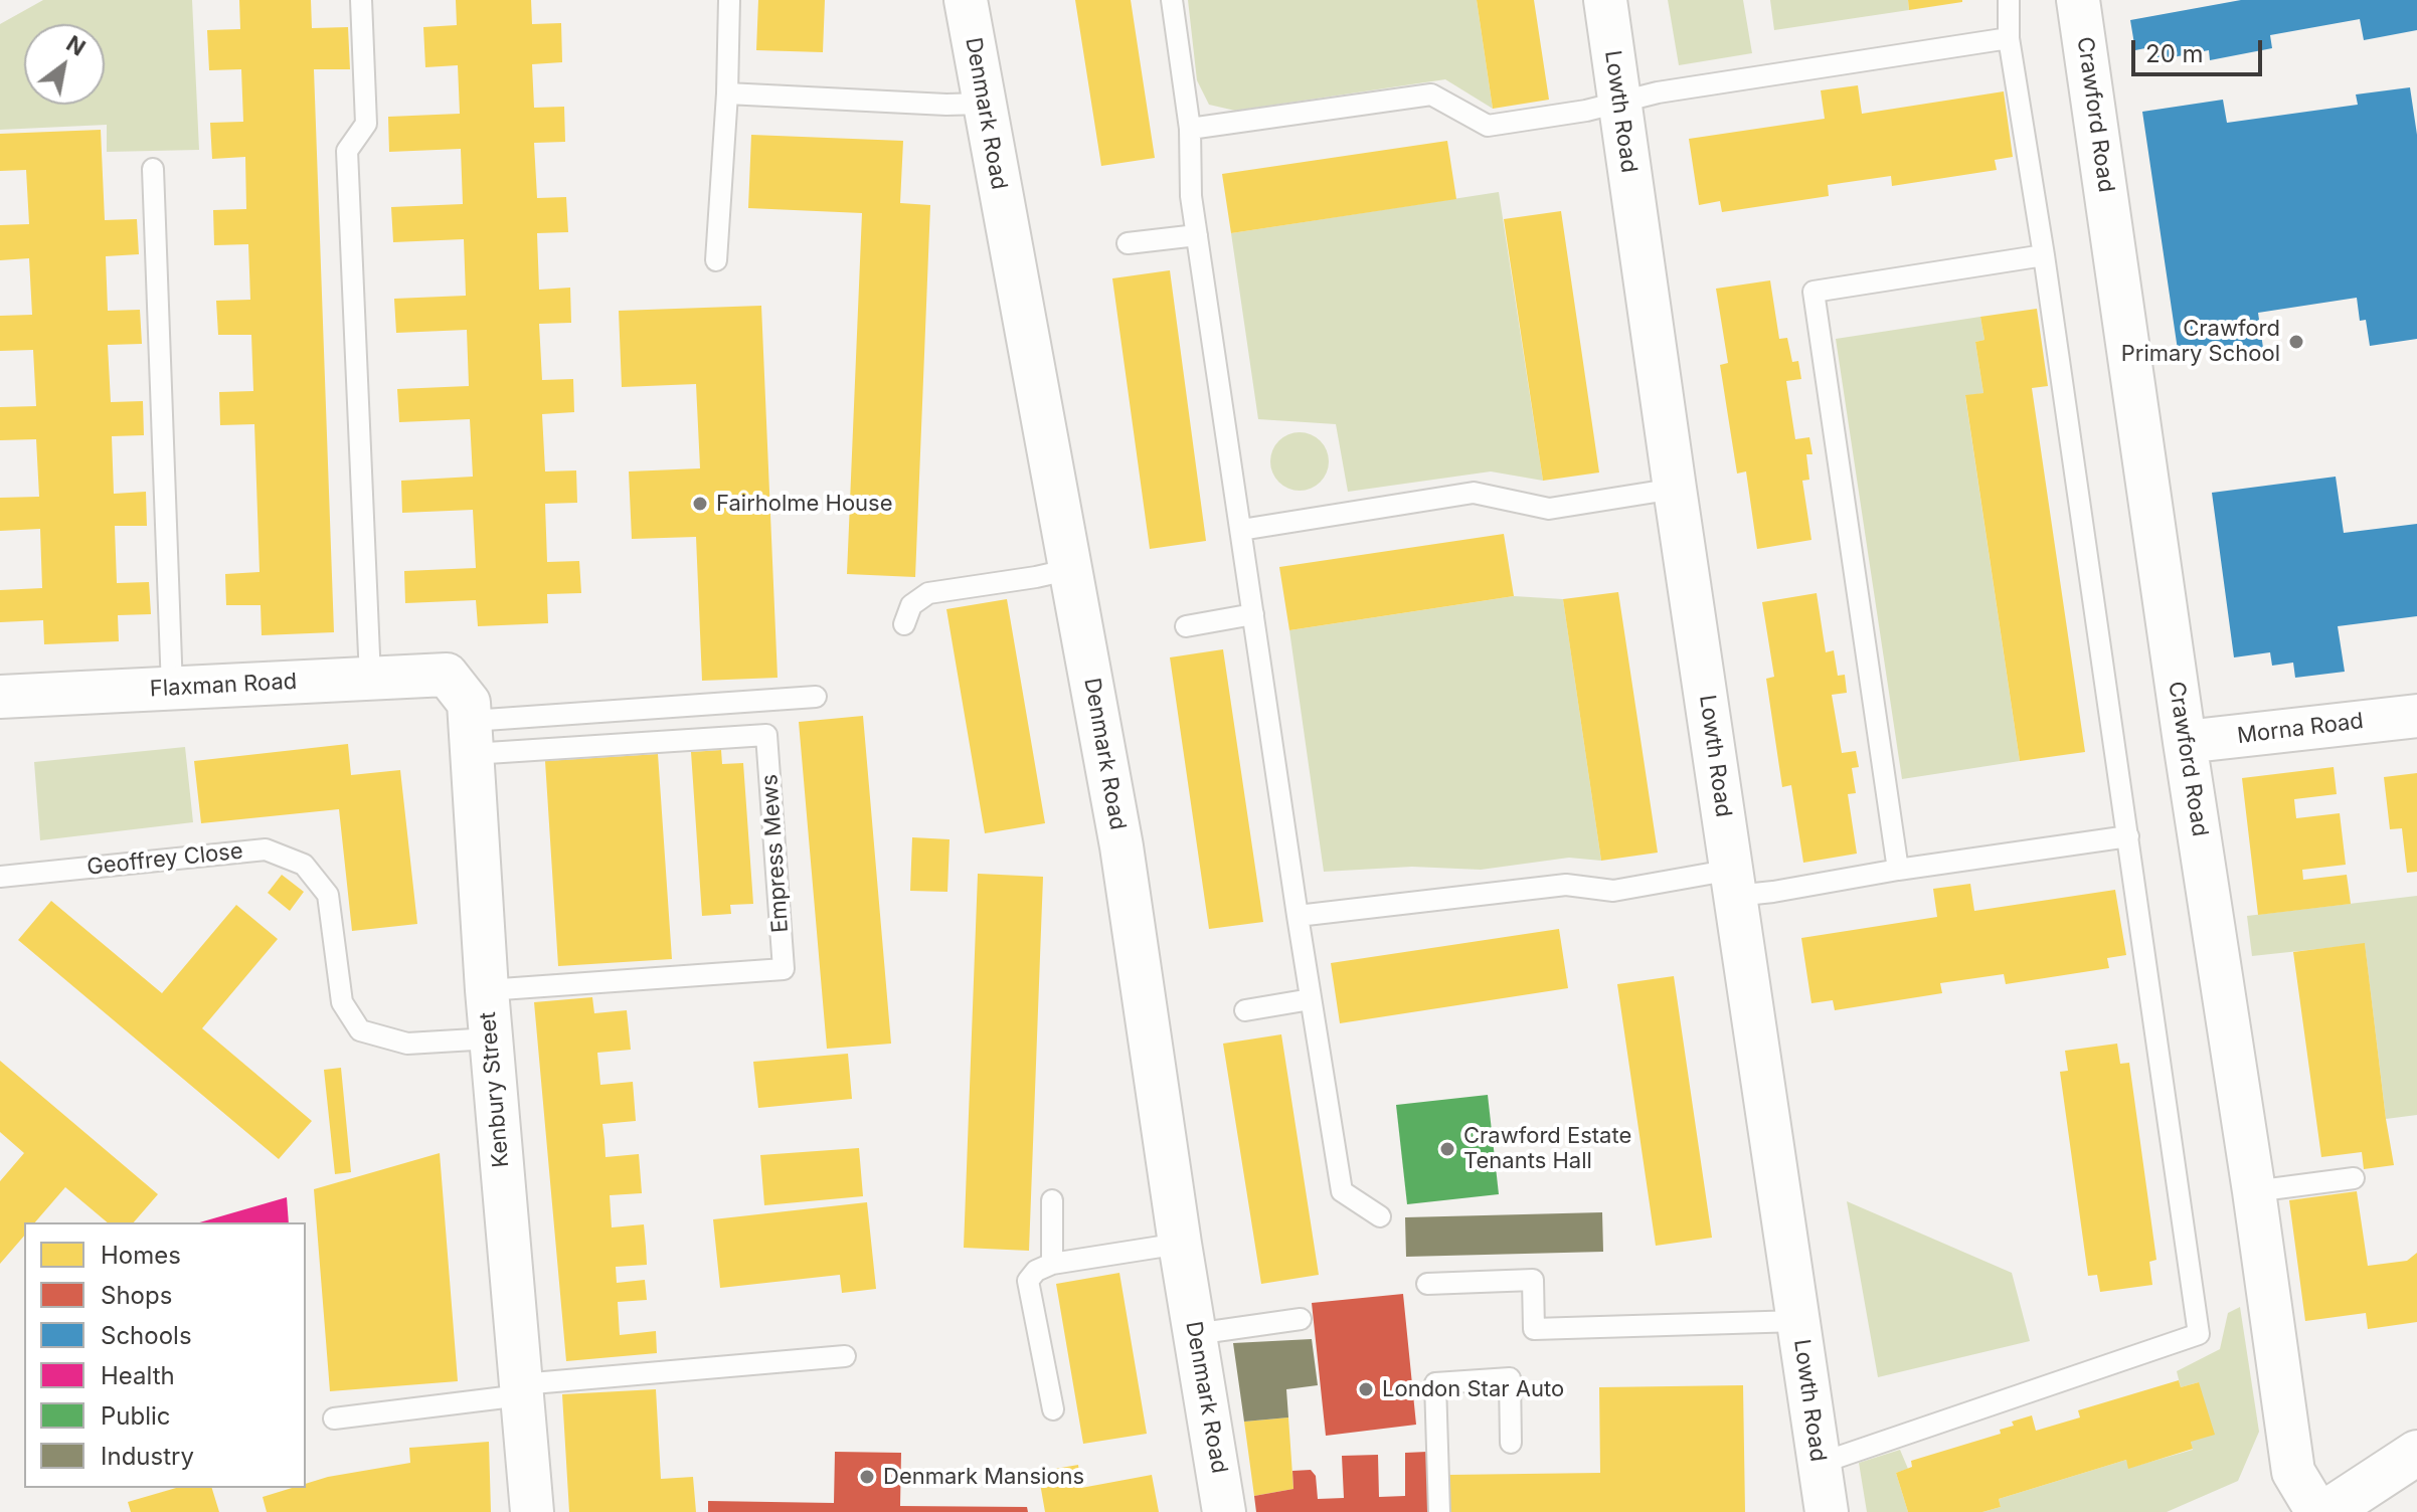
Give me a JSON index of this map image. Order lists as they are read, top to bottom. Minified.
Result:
{"streets":{"street":["Lowth Road","Denmark Road","Crawford Road","Flaxman Road","Morna Road","Kenbury Street"],"lane":["Empress Mews","Geoffrey Close"]},"crossings":[["Crawford Road","Morna Road"],["Flaxman Road","Kenbury Street"],["Empress Mews","Kenbury Street"],["Geoffrey Close","Kenbury Street"]],"places":["Crawford Primary School","Fairholme House","Crawford Estate Tenants Hall","London Star Auto","Denmark Mansions"],"legend":["Homes","Shops","Schools","Health","Public","Industry"],"scale_bar":"20 m","north":"top right"}
